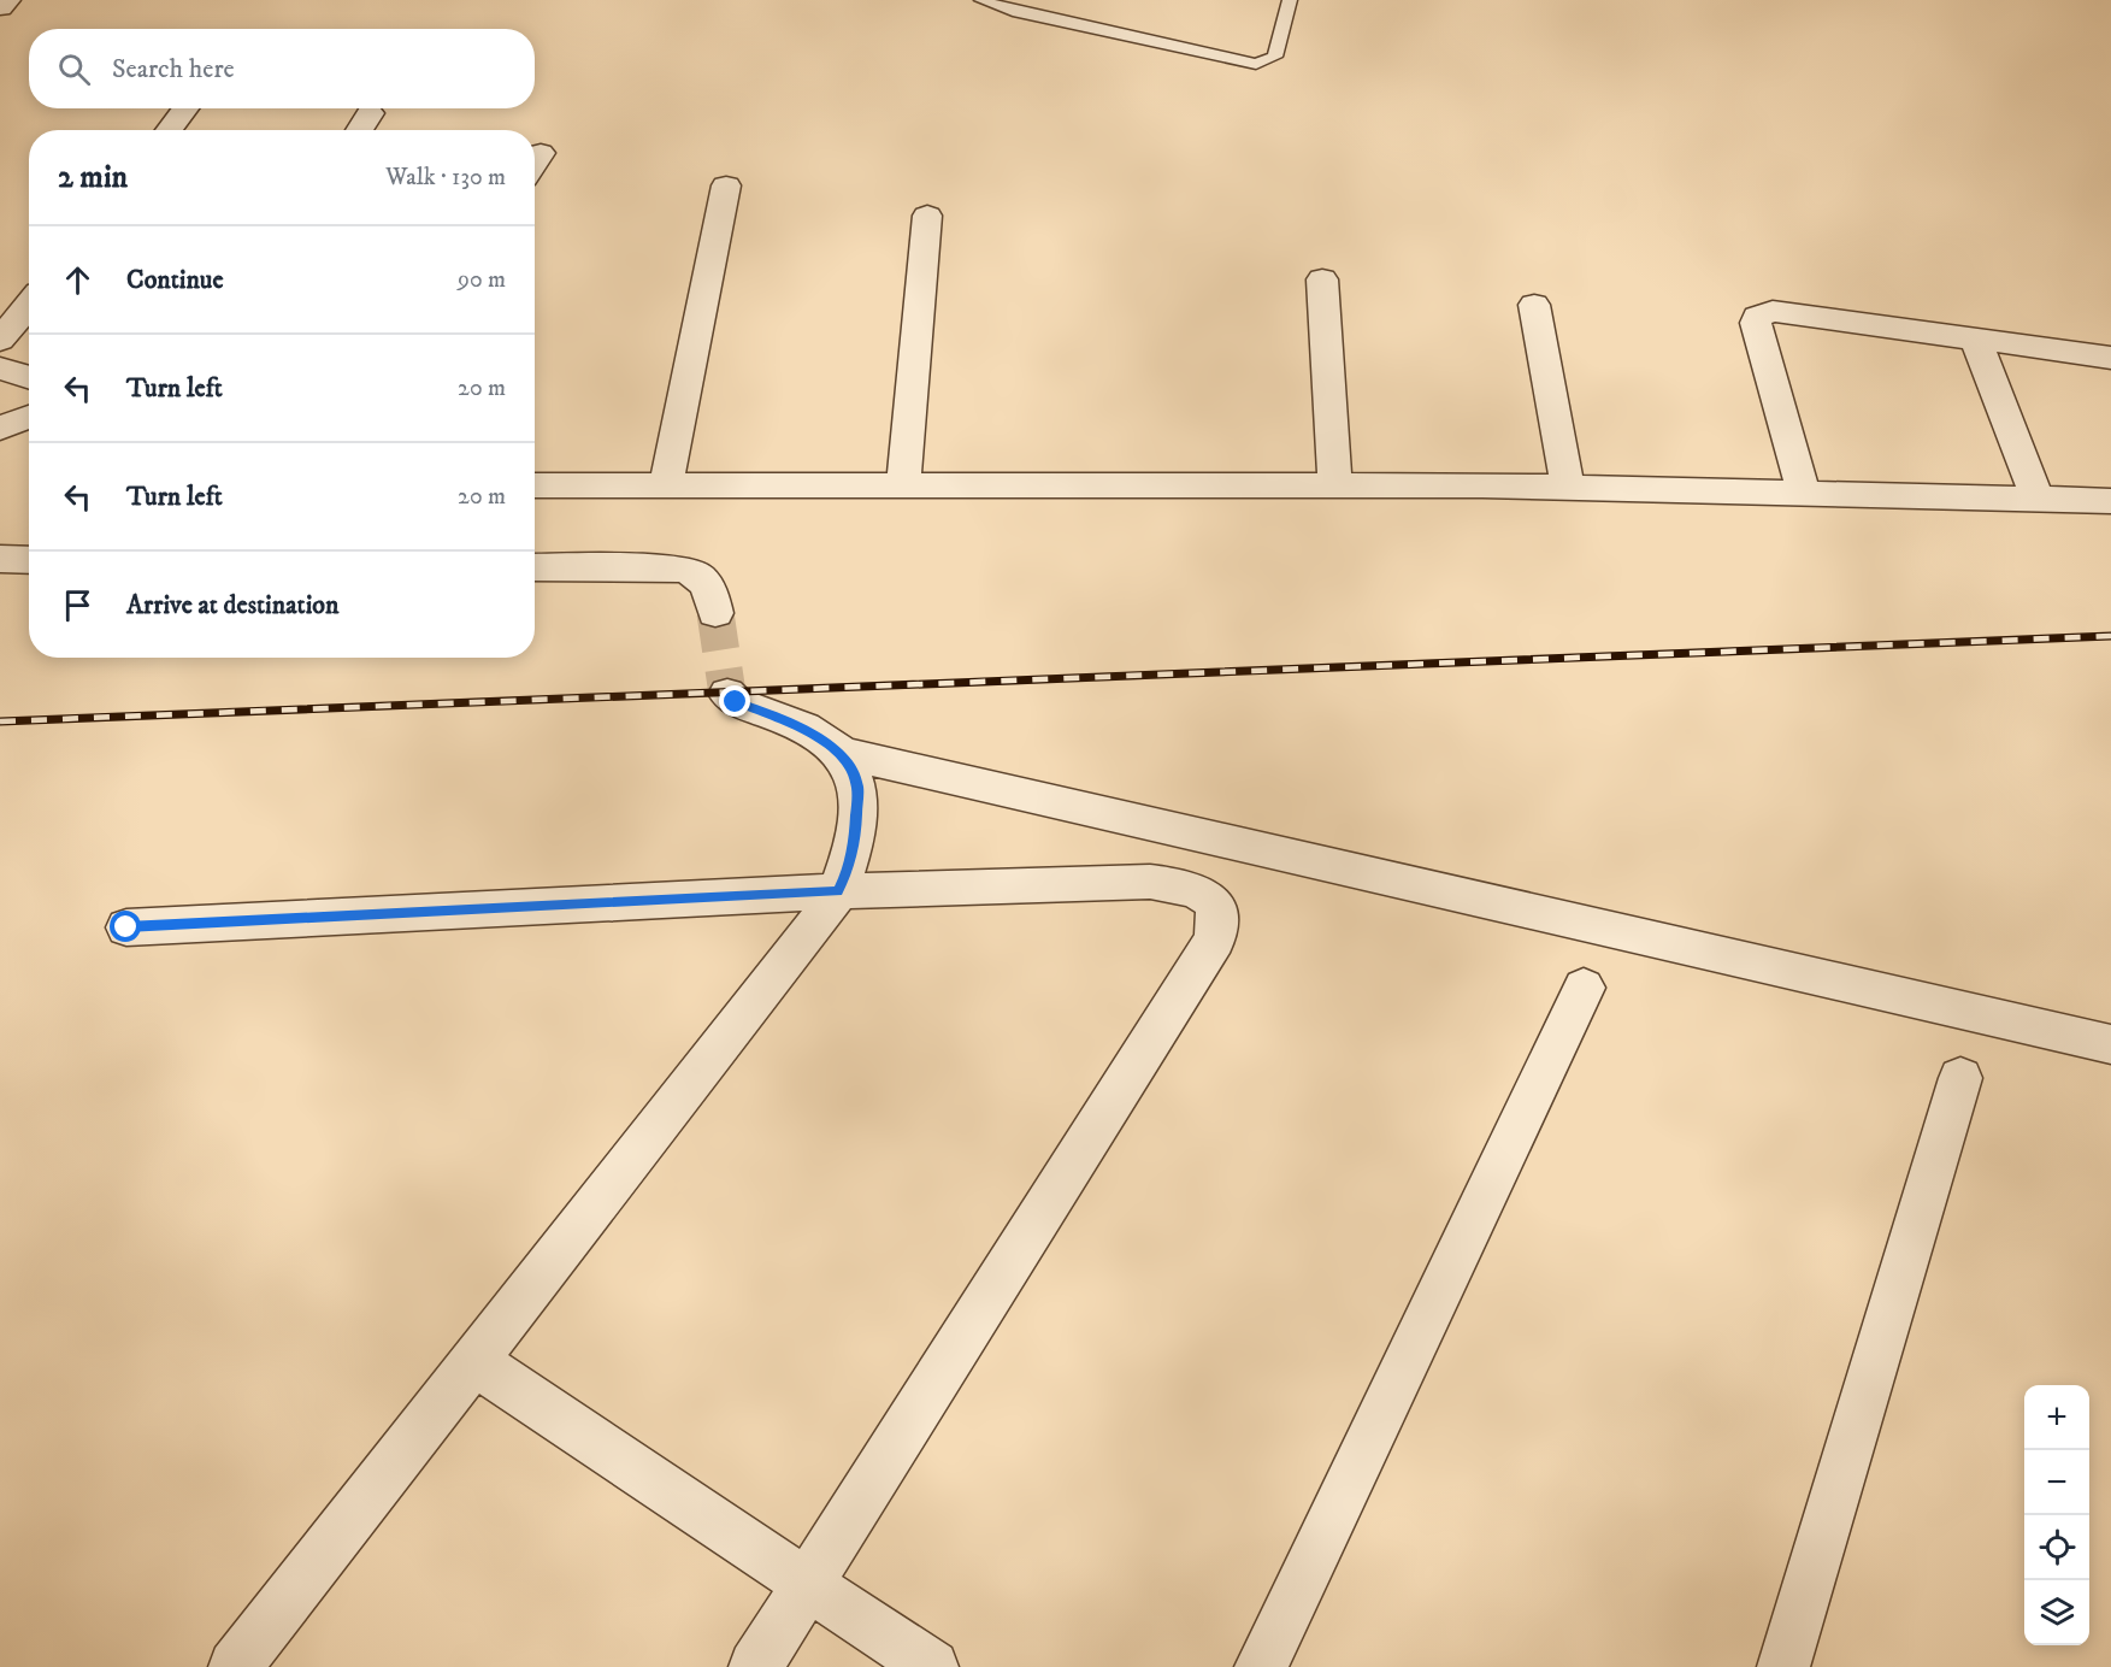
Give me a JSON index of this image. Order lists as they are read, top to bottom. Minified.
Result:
{"page":{"search":"Search here","heading":["2 min","Walk · 130 m"],"list":[["Continue","90 m"],["Turn left","20 m"],["Turn left","20 m"],"Arrive at destination"],"map_buttons":["+","−"]}}
